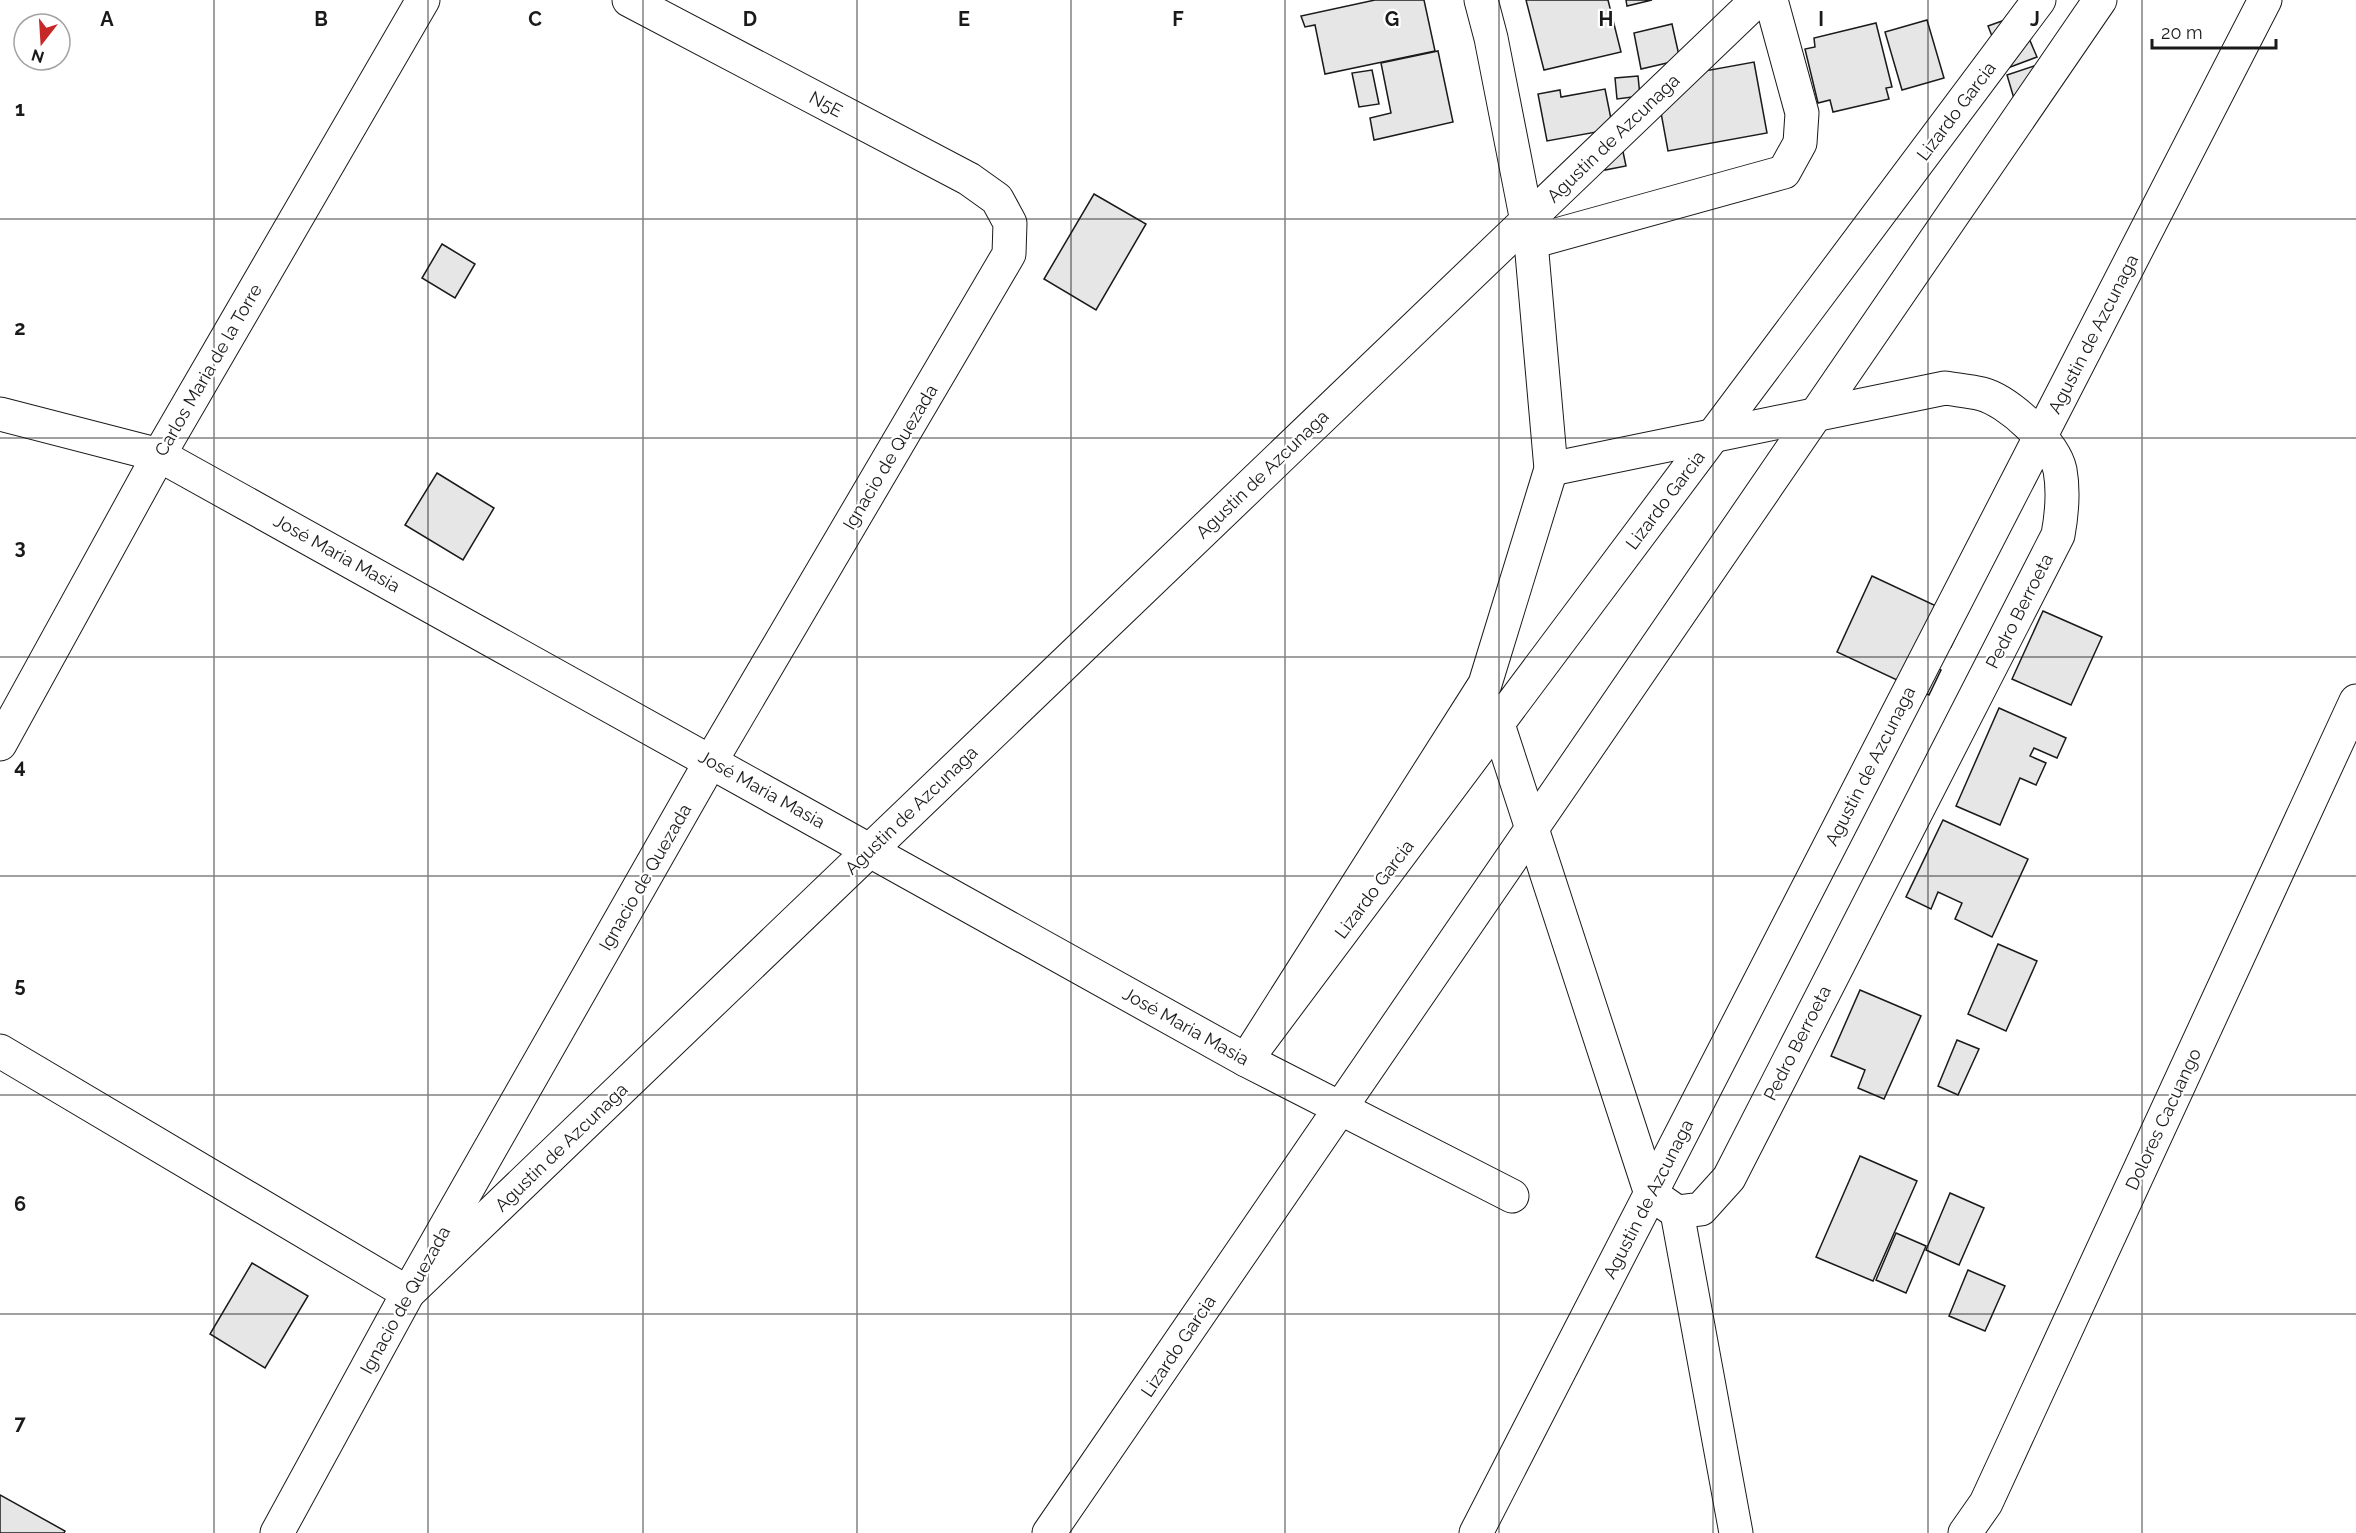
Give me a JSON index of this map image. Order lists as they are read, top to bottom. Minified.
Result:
{"streets":{"street":["N5E","Lizardo Garcia","Agustin de Azcunaga","Carlos Maria de la Torre","Ignacio de Quezada","José Maria Masia","Pedro Berroeta","Dolores Cacuango"]},"crossings":[["N5E","Ignacio de Quezada"],["Lizardo Garcia","Agustin de Azcunaga"],["Lizardo Garcia","José Maria Masia"],["Lizardo Garcia","Pedro Berroeta"],["Agustin de Azcunaga","Ignacio de Quezada"],["Agustin de Azcunaga","José Maria Masia"],["Agustin de Azcunaga","Pedro Berroeta"],["Carlos Maria de la Torre","José Maria Masia"],["Ignacio de Quezada","José Maria Masia"]],"scale_bar":"20 m","north":"bottom","grid":{"columns":["A","B","C","D","E","F","G","H","I","J"],"rows":["1","2","3","4","5","6","7"]}}
